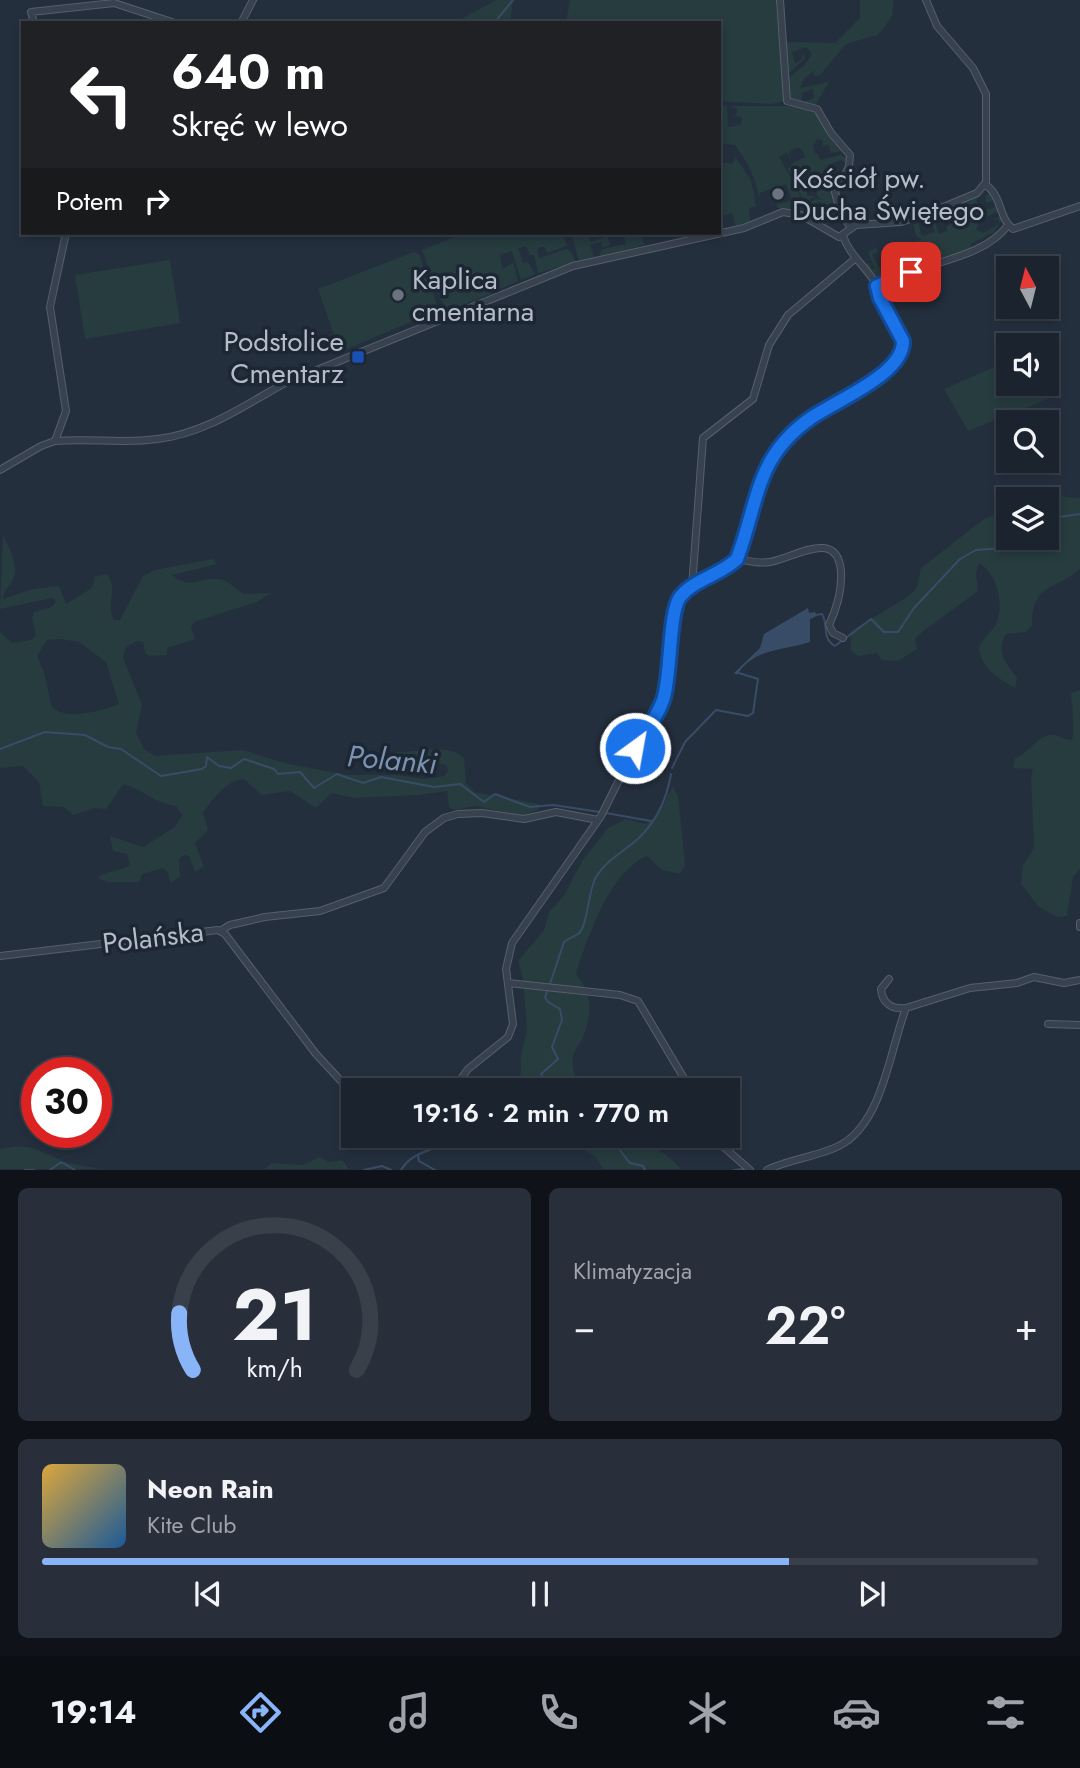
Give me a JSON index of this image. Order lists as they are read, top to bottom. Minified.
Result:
{"streets":{"street":["Polańska"]},"water":["Polanki"],"places":{"other":["Kościół pw. Ducha Świętego","Kaplica cmentarna"],"transit":["Podstolice Cmentarz"]},"north":"top","page":{"turn":["640 m","Skręć w lewo"],"then":"Potem","limit":"30","trip":"19:16 · 2 min · 770 m","tile":"Klimatyzacja","heat":["−","22°","+"],"song":["Neon Rain","Kite Club"],"tabs":"19:14","gauge":["21","km/h"]}}
